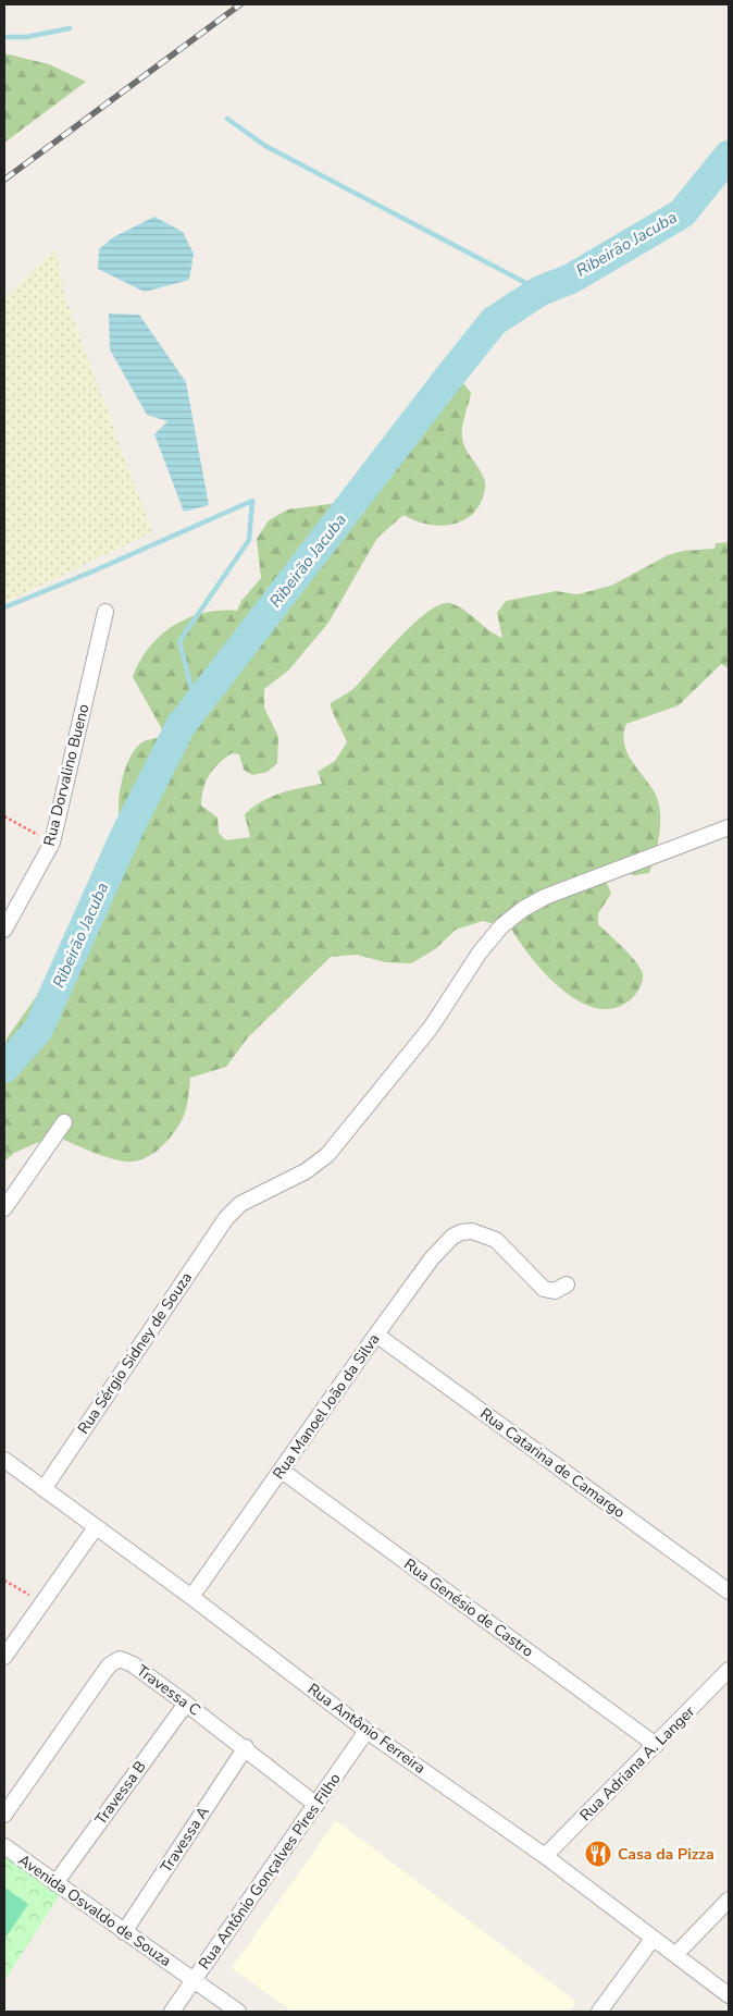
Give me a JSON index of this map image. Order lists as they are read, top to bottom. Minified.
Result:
{"streets":{"street":["Rua Dorvalino Bueno","Rua Sérgio Sidney de Souza","Rua Manoel João da Silva","Rua Catarina de Camargo","Rua Genésio de Castro","Travessa C","Rua Antônio Ferreira","Rua Adriana A. Langer","Travessa B","Travessa A","Rua Antônio Gonçalves Pires Filho","Avenida Osvaldo de Souza"]},"crossings":[["Rua Sérgio Sidney de Souza","Rua Antônio Ferreira"],["Rua Manoel João da Silva","Rua Catarina de Camargo"],["Rua Manoel João da Silva","Rua Genésio de Castro"],["Rua Manoel João da Silva","Rua Antônio Ferreira"],["Rua Genésio de Castro","Rua Adriana A. Langer"],["Travessa C","Travessa B"],["Travessa C","Travessa A"],["Travessa C","Rua Antônio Gonçalves Pires Filho"],["Rua Antônio Ferreira","Rua Adriana A. Langer"],["Rua Antônio Ferreira","Rua Antônio Gonçalves Pires Filho"],["Travessa B","Avenida Osvaldo de Souza"],["Travessa A","Avenida Osvaldo de Souza"],["Rua Antônio Gonçalves Pires Filho","Avenida Osvaldo de Souza"]],"water":["Ribeirão Jacuba"],"places":{"restaurant":["Casa da Pizza"]}}
